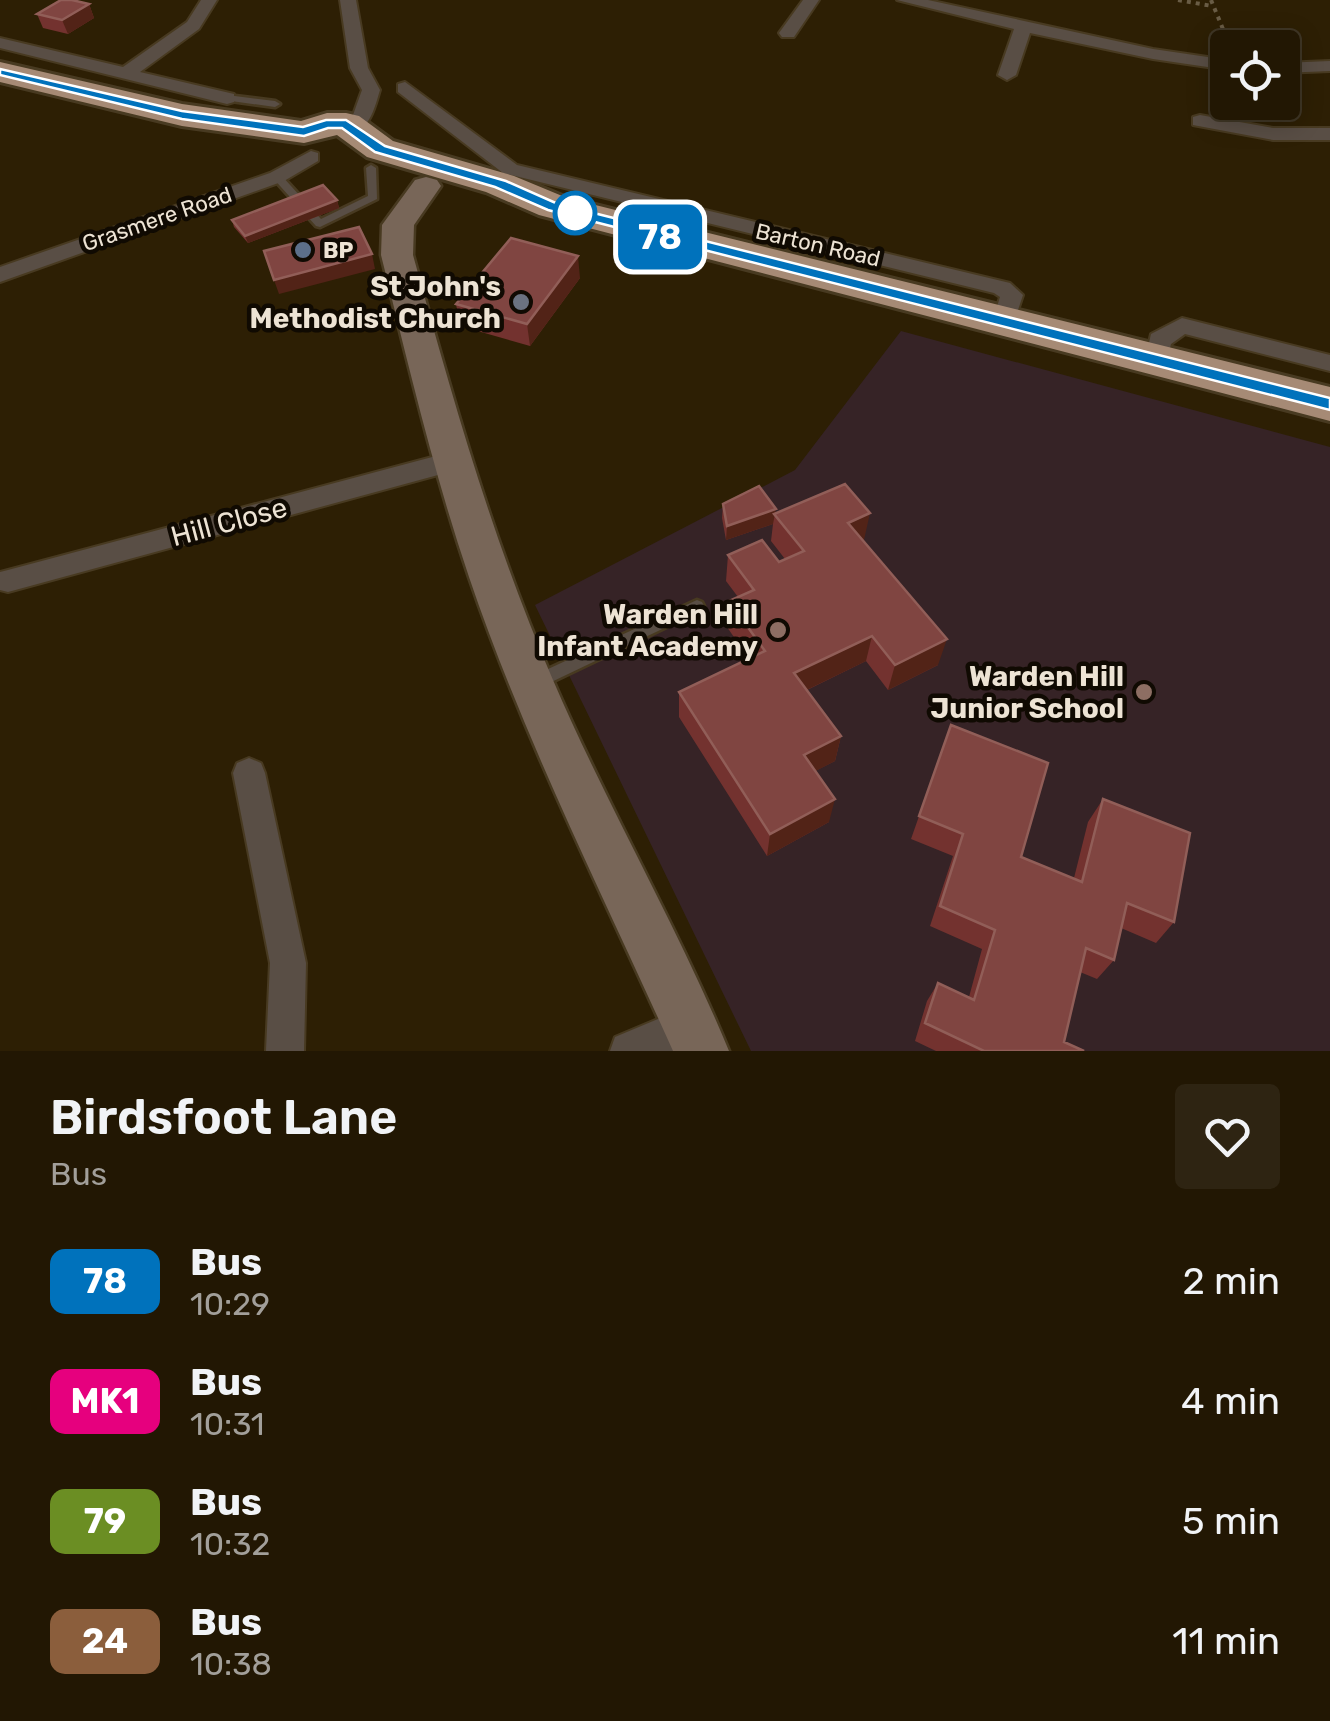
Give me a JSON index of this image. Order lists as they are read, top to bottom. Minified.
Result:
{"streets":{"highway":["Barton Road"],"street":["Grasmere Road","Hill Close"]},"crossings":[["Grasmere Road","Barton Road"]],"places":["BP","St John's Methodist Church","Warden Hill Infant Academy","Warden Hill Junior School"],"lines":["bus line 78"],"page":{"on_map":"78","heading":["Birdsfoot Lane","Bus"],"list":[{"mark":"78","name":"Bus","note":"10:29","value":"2 min"},{"mark":"MK1","name":"Bus","note":"10:31","value":"4 min"},{"mark":"79","name":"Bus","note":"10:32","value":"5 min"},{"mark":"24","name":"Bus","note":"10:38","value":"11 min"}]}}
